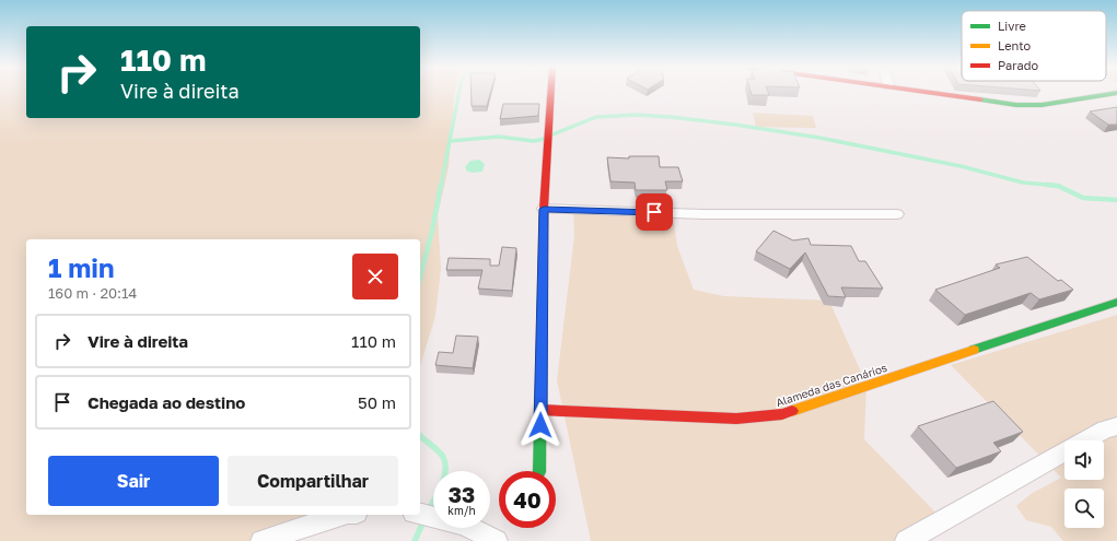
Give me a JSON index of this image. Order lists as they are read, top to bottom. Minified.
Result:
{"streets":{"street":["Alameda das Canários"]},"legend":["Livre","Lento","Parado"],"page":{"turn":["110 m","Vire à direita"],"heading":["1 min","160 m · 20:14"],"list":[{"name":"Vire à direita","value":"110 m"},{"name":"Chegada ao destino","value":"50 m"}],"buttons":["Sair","Compartilhar"],"speed":"33 km/h","limit":"40"}}
